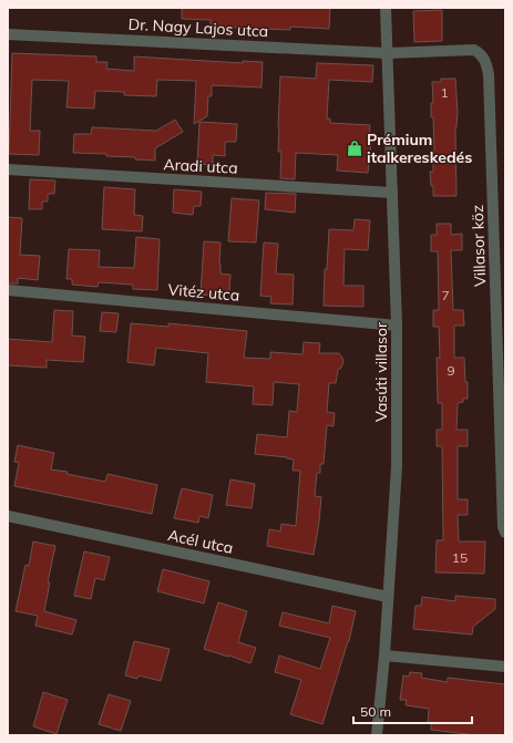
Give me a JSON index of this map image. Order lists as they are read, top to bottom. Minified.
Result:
{"streets":{"street":["Dr. Nagy Lajos utca","Aradi utca","Villasor köz","Vitéz utca","Vasúti villasor","Acél utca"]},"crossings":[["Dr. Nagy Lajos utca","Villasor köz"],["Dr. Nagy Lajos utca","Vasúti villasor"],["Aradi utca","Vasúti villasor"],["Villasor köz","Vasúti villasor"],["Vitéz utca","Vasúti villasor"],["Vasúti villasor","Acél utca"]],"places":{"shop":["Prémium italkereskedés"]},"house_numbers":["1","7","9","15"],"scale_bar":"50 m"}
